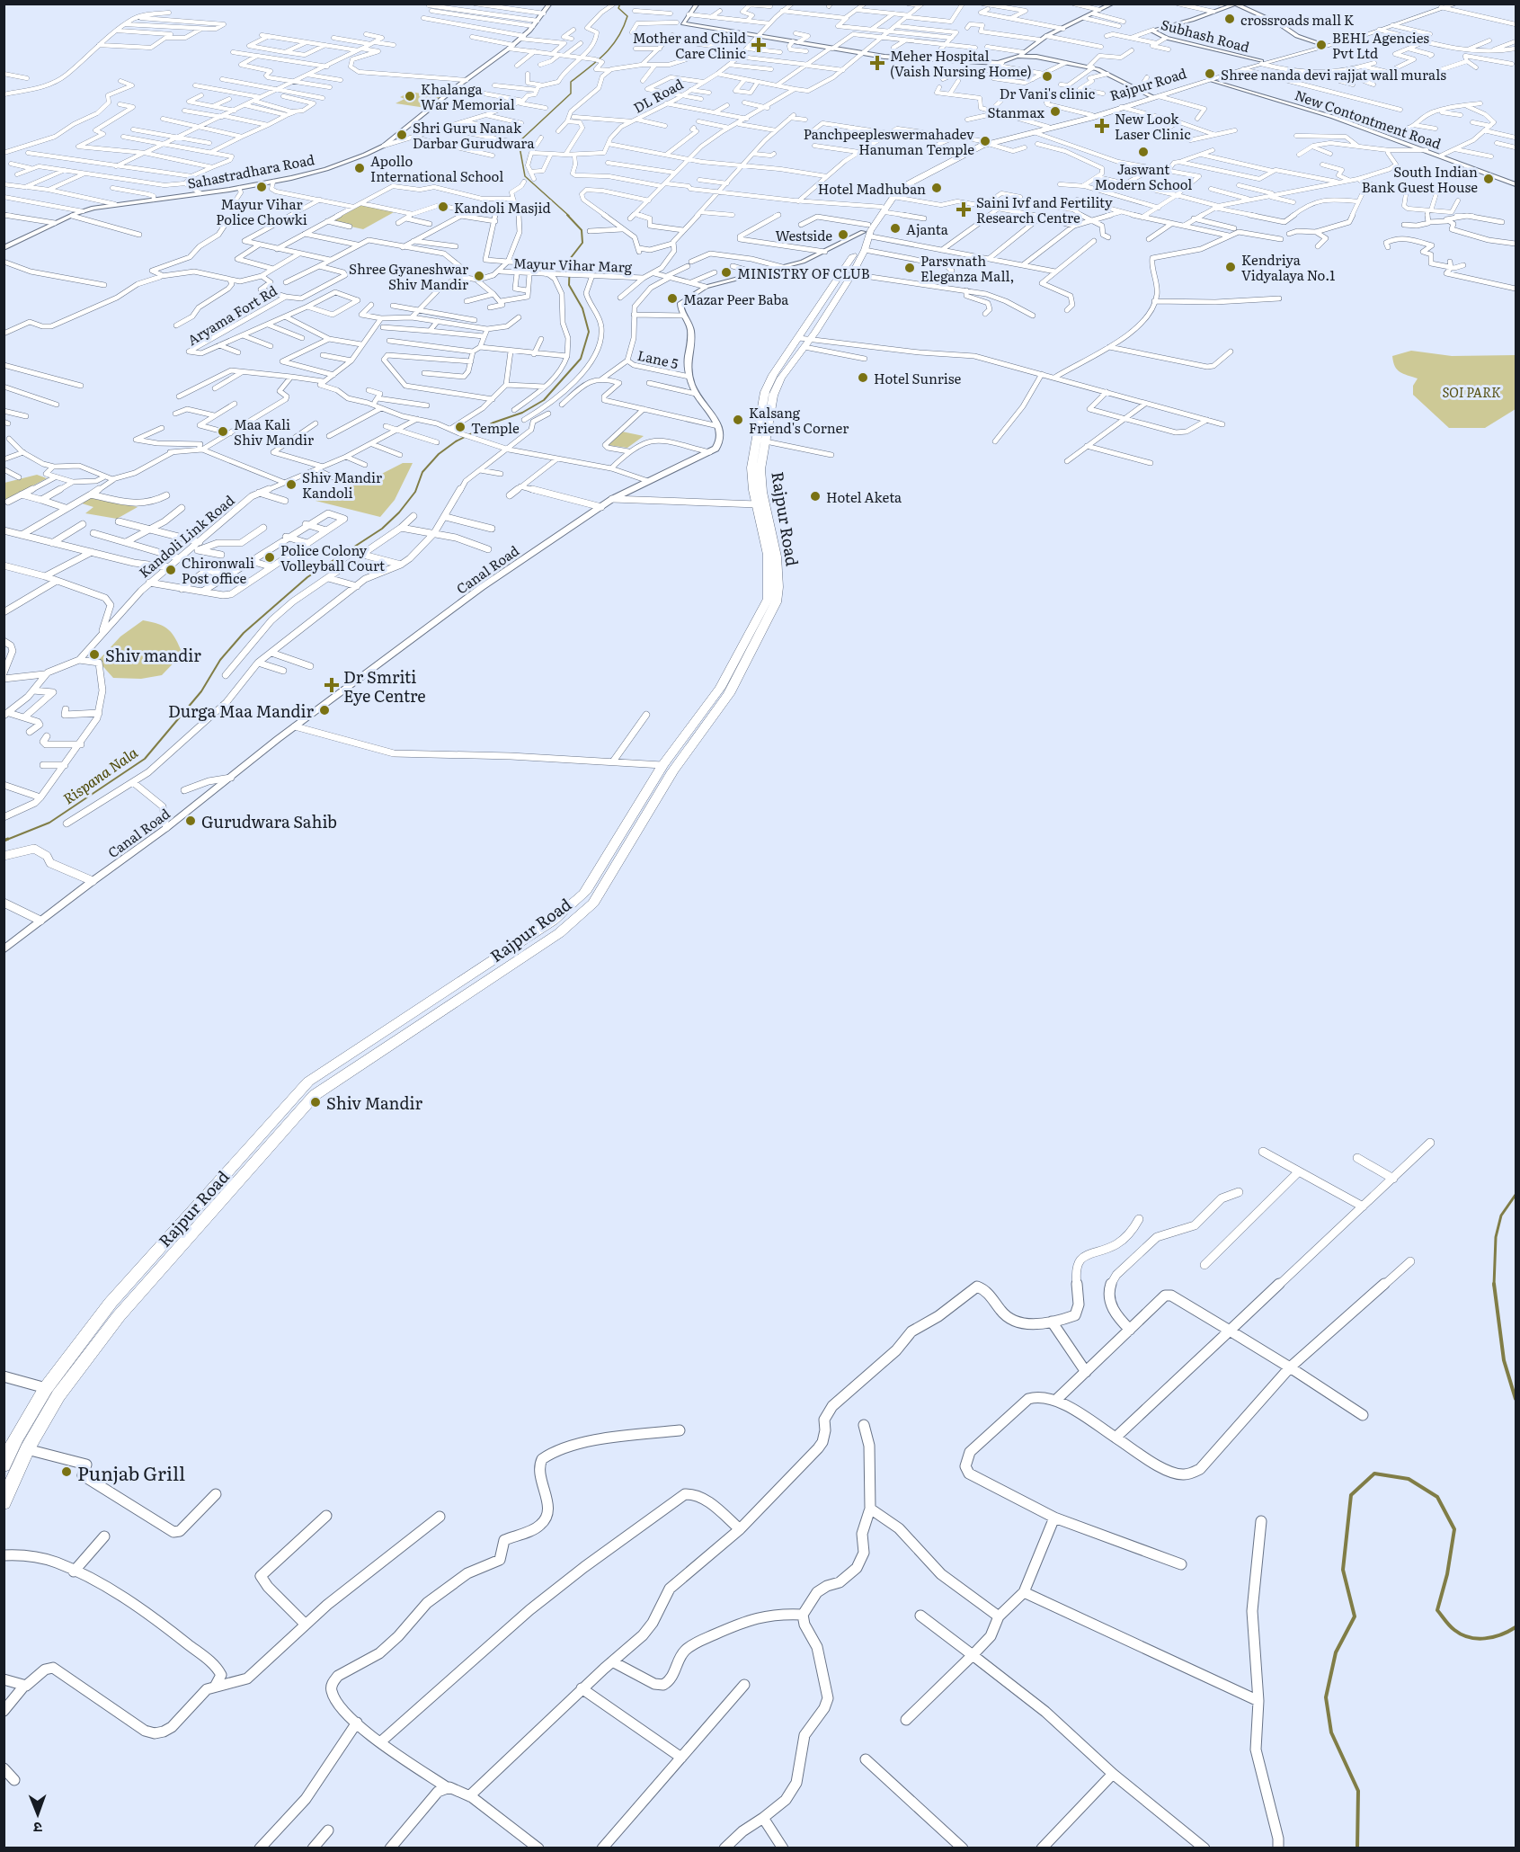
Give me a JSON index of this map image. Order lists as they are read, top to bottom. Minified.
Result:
{"streets":{"main road":["Rajpur Road","Sahastradhara Road"],"street":["Subhash Road","DL Road","New Contontment Road","Mayur Vihar Marg","Aryama Fort Rd","Lane 5","Kandoli Link Road","Canal Road"]},"crossings":[["Subhash Road","Rajpur Road"],["Rajpur Road","New Contontment Road"],["Mayur Vihar Marg","Lane 5"]],"water":["Rispana Nala"],"parks":["SOI PARK"],"places":{"other":["crossroads mall K","BEHL Agencies Pvt Ltd","Shree nanda devi rajjat wall murals","Dr Vani's clinic","Khalanga War Memorial","Stanmax","Shri Guru Nanak Darbar Gurudwara","Panchpeepleswermahadev Hanuman Temple","Jaswant Modern School","Apollo International School","South Indian Bank Guest House","Mayur Vihar Police Chowki","Hotel Madhuban","Kandoli Masjid","Ajanta","Westside","Kendriya Vidyalaya No.1","Parsvnath Eleganza Mall,","MINISTRY OF CLUB","Shree Gyaneshwar Shiv Mandir","Mazar Peer Baba","Hotel Sunrise","Kalsang Friend's Corner","Temple","Maa Kali Shiv Mandir","Shiv Mandir Kandoli","Hotel Aketa","Police Colony Volleyball Court","Chironwali Post office","Shiv mandir","Durga Maa Mandir","Gurudwara Sahib","Shiv Mandir","Punjab Grill"],"health":["Mother and Child Care Clinic","Meher Hospital (Vaish Nursing Home)","New Look Laser Clinic","Saini Ivf and Fertility Research Centre","Dr Smriti Eye Centre"]},"north":"bottom"}
